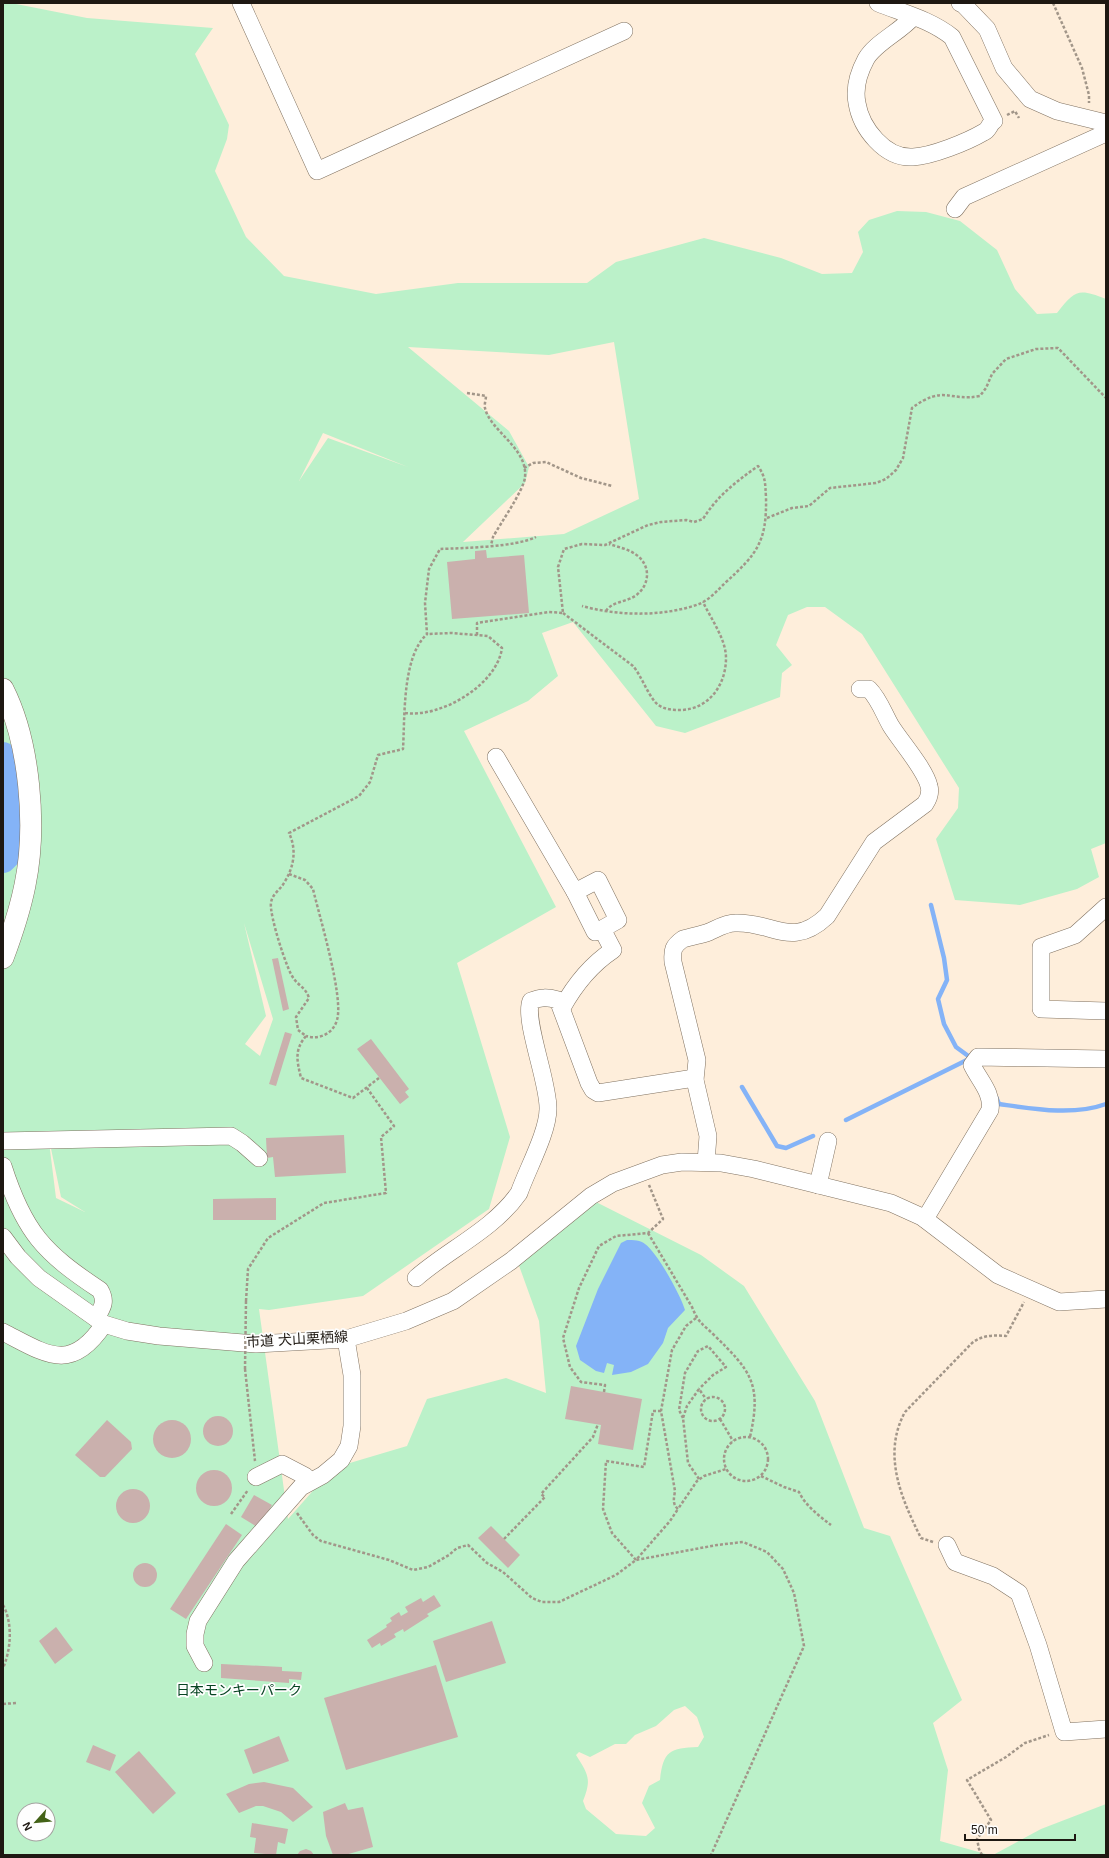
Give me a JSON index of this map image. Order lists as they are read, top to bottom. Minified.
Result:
{"streets":{"street":["市道 犬山栗栖線"]},"parks":["日本モンキーパーク"],"scale_bar":"50 m","north":"bottom left"}
